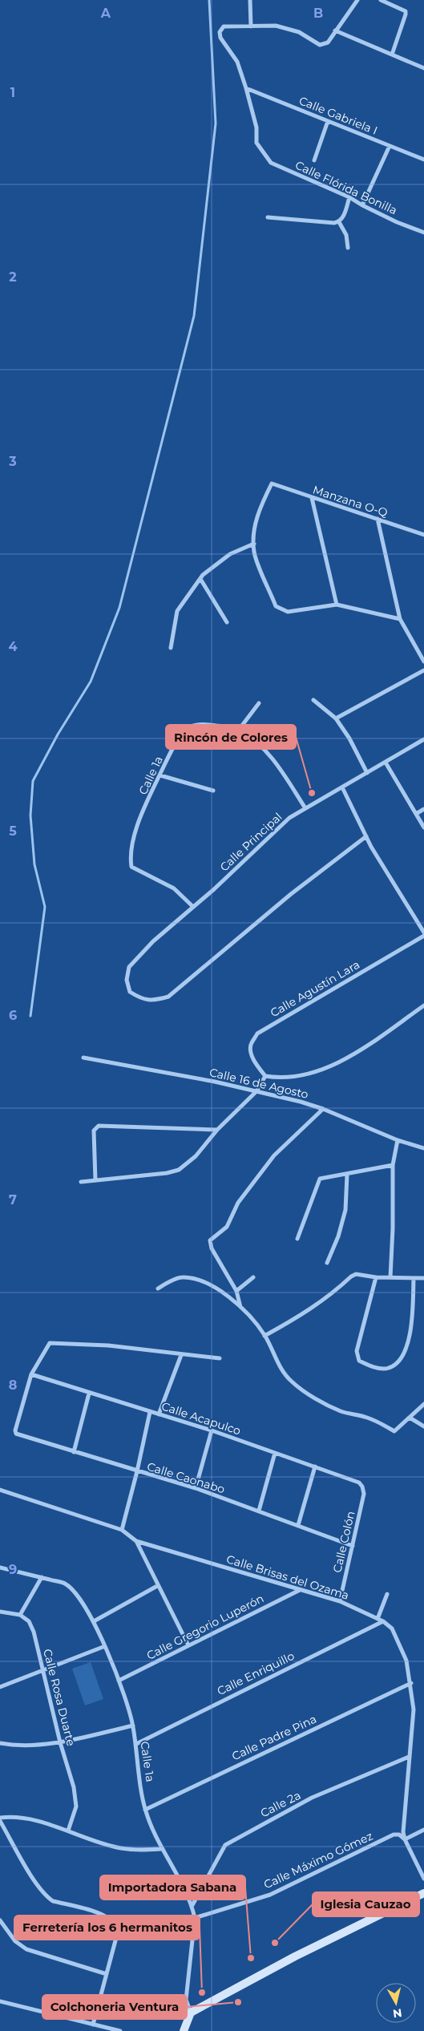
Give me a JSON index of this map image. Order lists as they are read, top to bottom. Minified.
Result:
{"streets":{"street":["Calle Gabriela I","Calle Flórida Bonilla","Manzana O-Q","Calle 1a","Calle Principal","Calle Agustín Lara","Calle 16 de Agosto","Calle Acapulco","Calle Caonabo","Calle Colón","Calle Brisas del Ozama","Calle Gregorio Luperón","Calle Enriquillo","Calle Rosa Duarte","Calle Padre Pina","Calle 2a","Calle Máximo Gómez"]},"crossings":[["Calle Gabriela I","Calle Flórida Bonilla"],["Calle 1a","Calle Principal"],["Calle 1a","Calle Gregorio Luperón"],["Calle 1a","Calle Enriquillo"],["Calle 1a","Calle Padre Pina"],["Calle 1a","Calle 2a"],["Calle 1a","Calle Máximo Gómez"],["Calle Acapulco","Calle Caonabo"],["Calle Acapulco","Calle Colón"],["Calle Caonabo","Calle Colón"],["Calle Colón","Calle Brisas del Ozama"],["Calle Brisas del Ozama","Calle Gregorio Luperón"],["Calle Brisas del Ozama","Calle Enriquillo"],["Calle Brisas del Ozama","Calle Padre Pina"],["Calle Brisas del Ozama","Calle 2a"],["Calle Brisas del Ozama","Calle Máximo Gómez"]],"places":["Rincón de Colores","Iglesia Cauzao","Importadora Sabana","Ferretería los 6 hermanitos","Colchoneria Ventura"],"north":"bottom","grid":{"columns":["A","B"],"rows":["1","2","3","4","5","6","7","8","9"]}}
